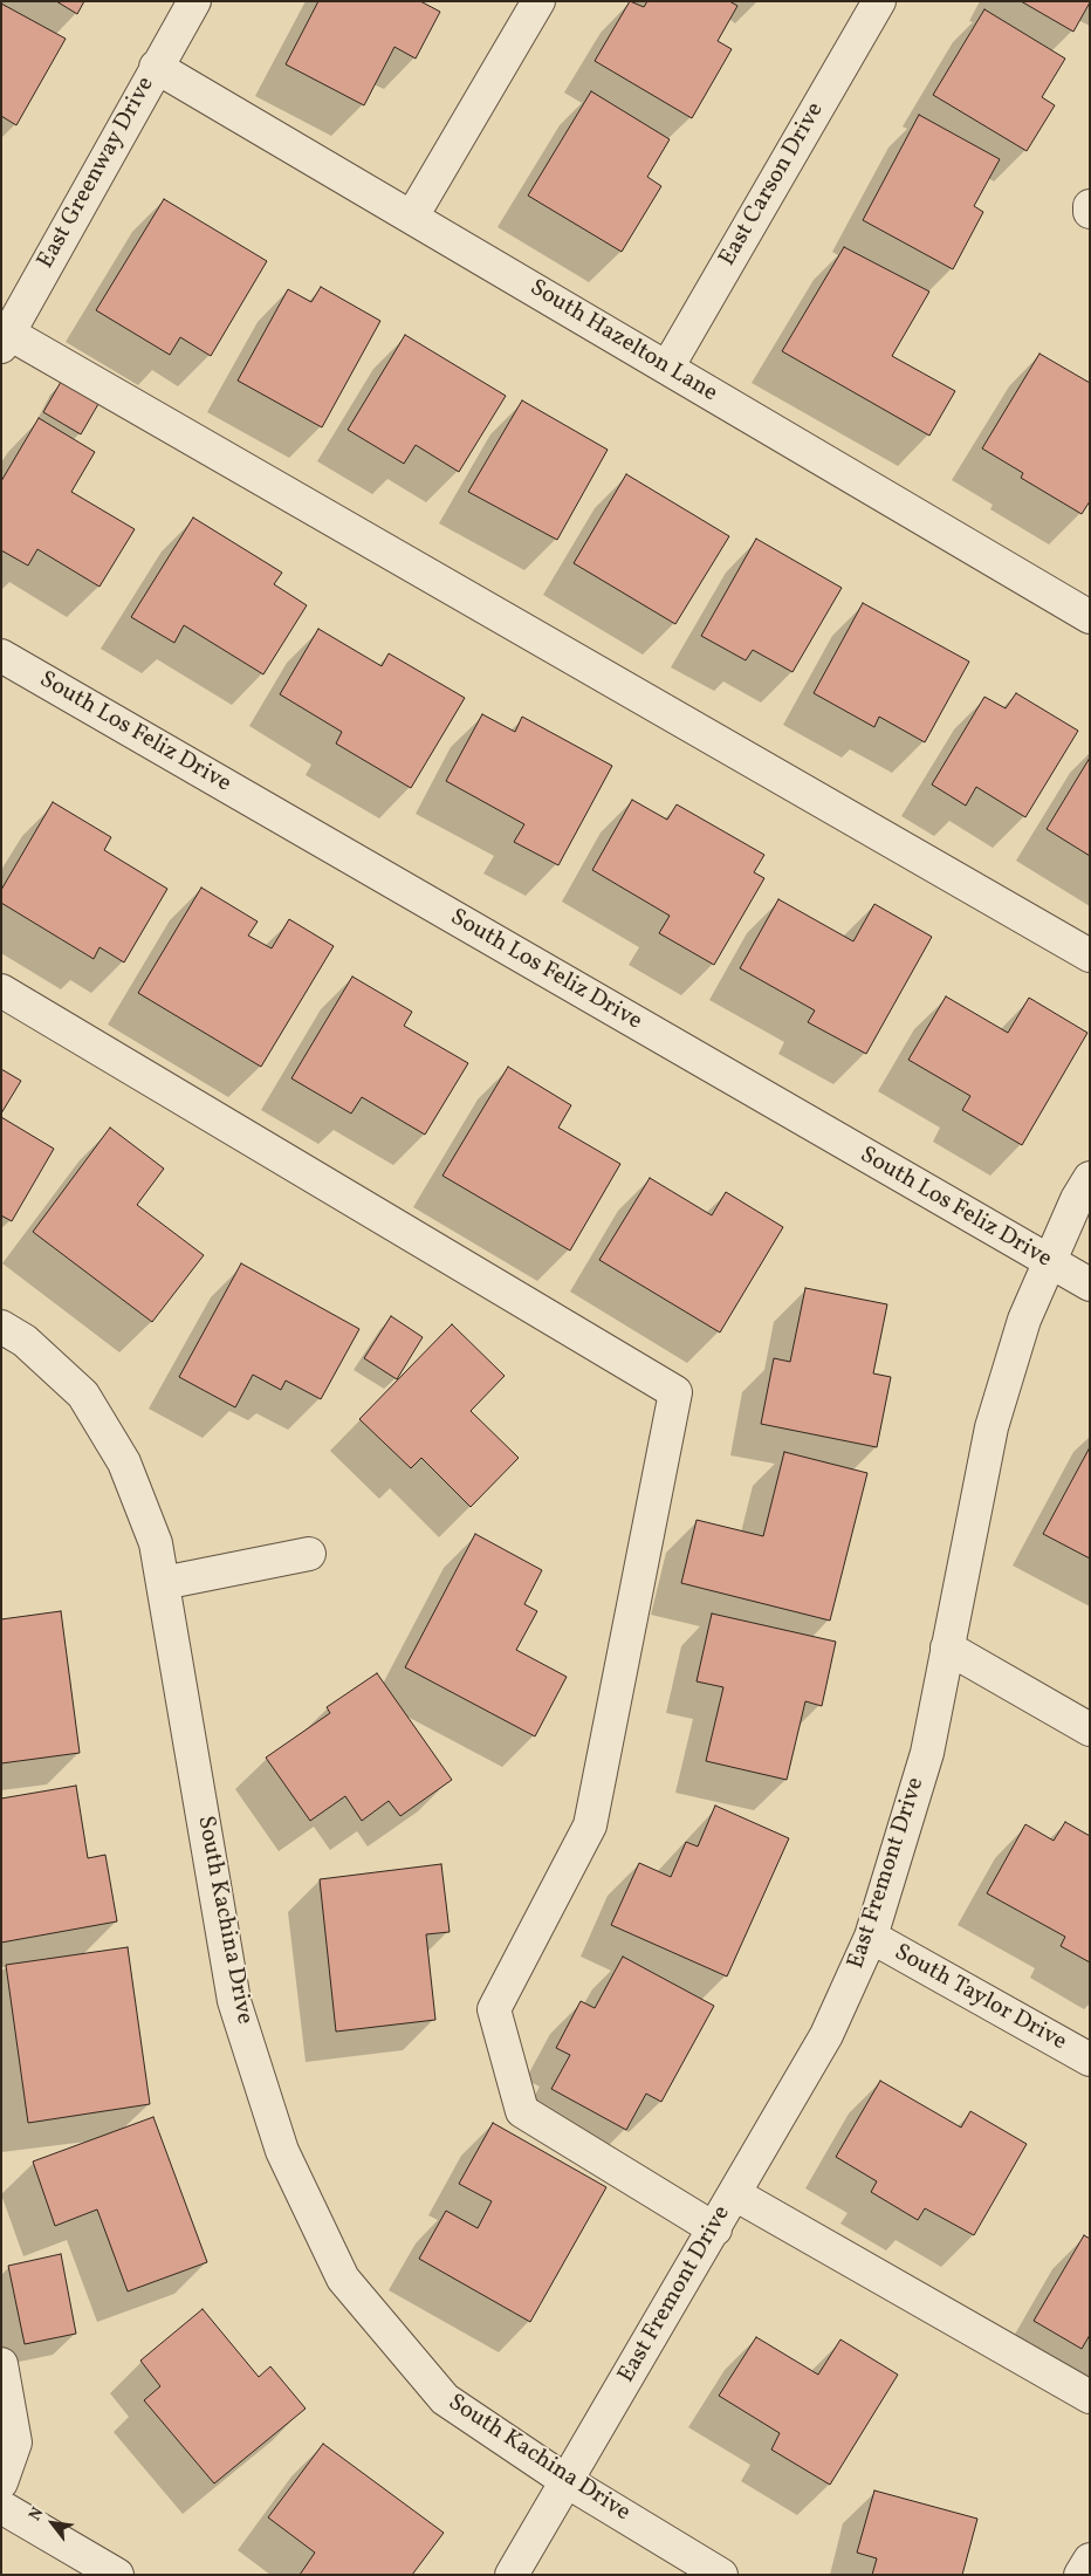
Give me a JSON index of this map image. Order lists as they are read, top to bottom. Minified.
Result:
{"streets":{"street":["East Greenway Drive","East Carson Drive","South Hazelton Lane","South Los Feliz Drive","East Fremont Drive","South Kachina Drive","South Taylor Drive"]},"crossings":[["East Greenway Drive","South Hazelton Lane"],["East Carson Drive","South Hazelton Lane"],["South Los Feliz Drive","East Fremont Drive"],["East Fremont Drive","South Kachina Drive"],["East Fremont Drive","South Taylor Drive"]],"north":"top left"}
